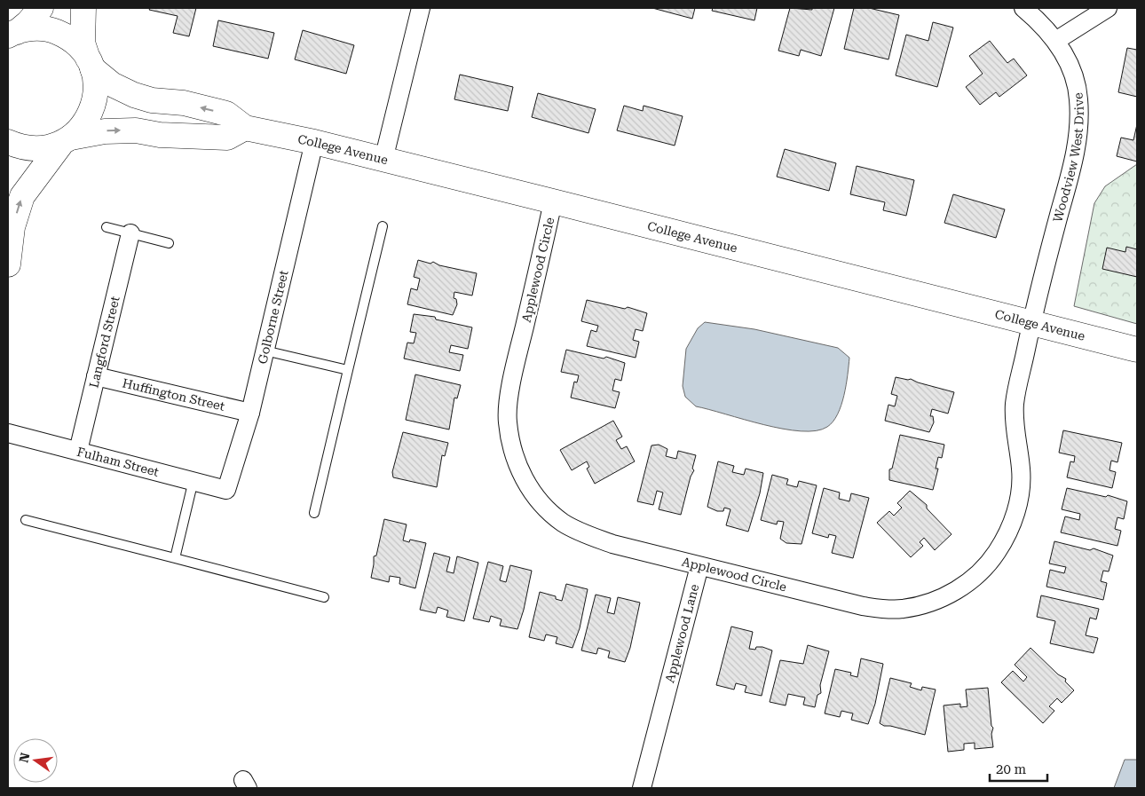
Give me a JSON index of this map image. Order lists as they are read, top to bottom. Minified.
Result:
{"streets":{"main road":["College Avenue"],"street":["Woodview West Drive","Applewood Circle","Golborne Street","Langford Street","Huffington Street","Fulham Street","Applewood Lane"]},"crossings":[["College Avenue","Woodview West Drive"],["College Avenue","Applewood Circle"],["College Avenue","Golborne Street"],["Woodview West Drive","Applewood Circle"],["Applewood Circle","Applewood Lane"],["Golborne Street","Huffington Street"],["Golborne Street","Fulham Street"],["Langford Street","Huffington Street"],["Langford Street","Fulham Street"]],"scale_bar":"20 m","north":"left"}
